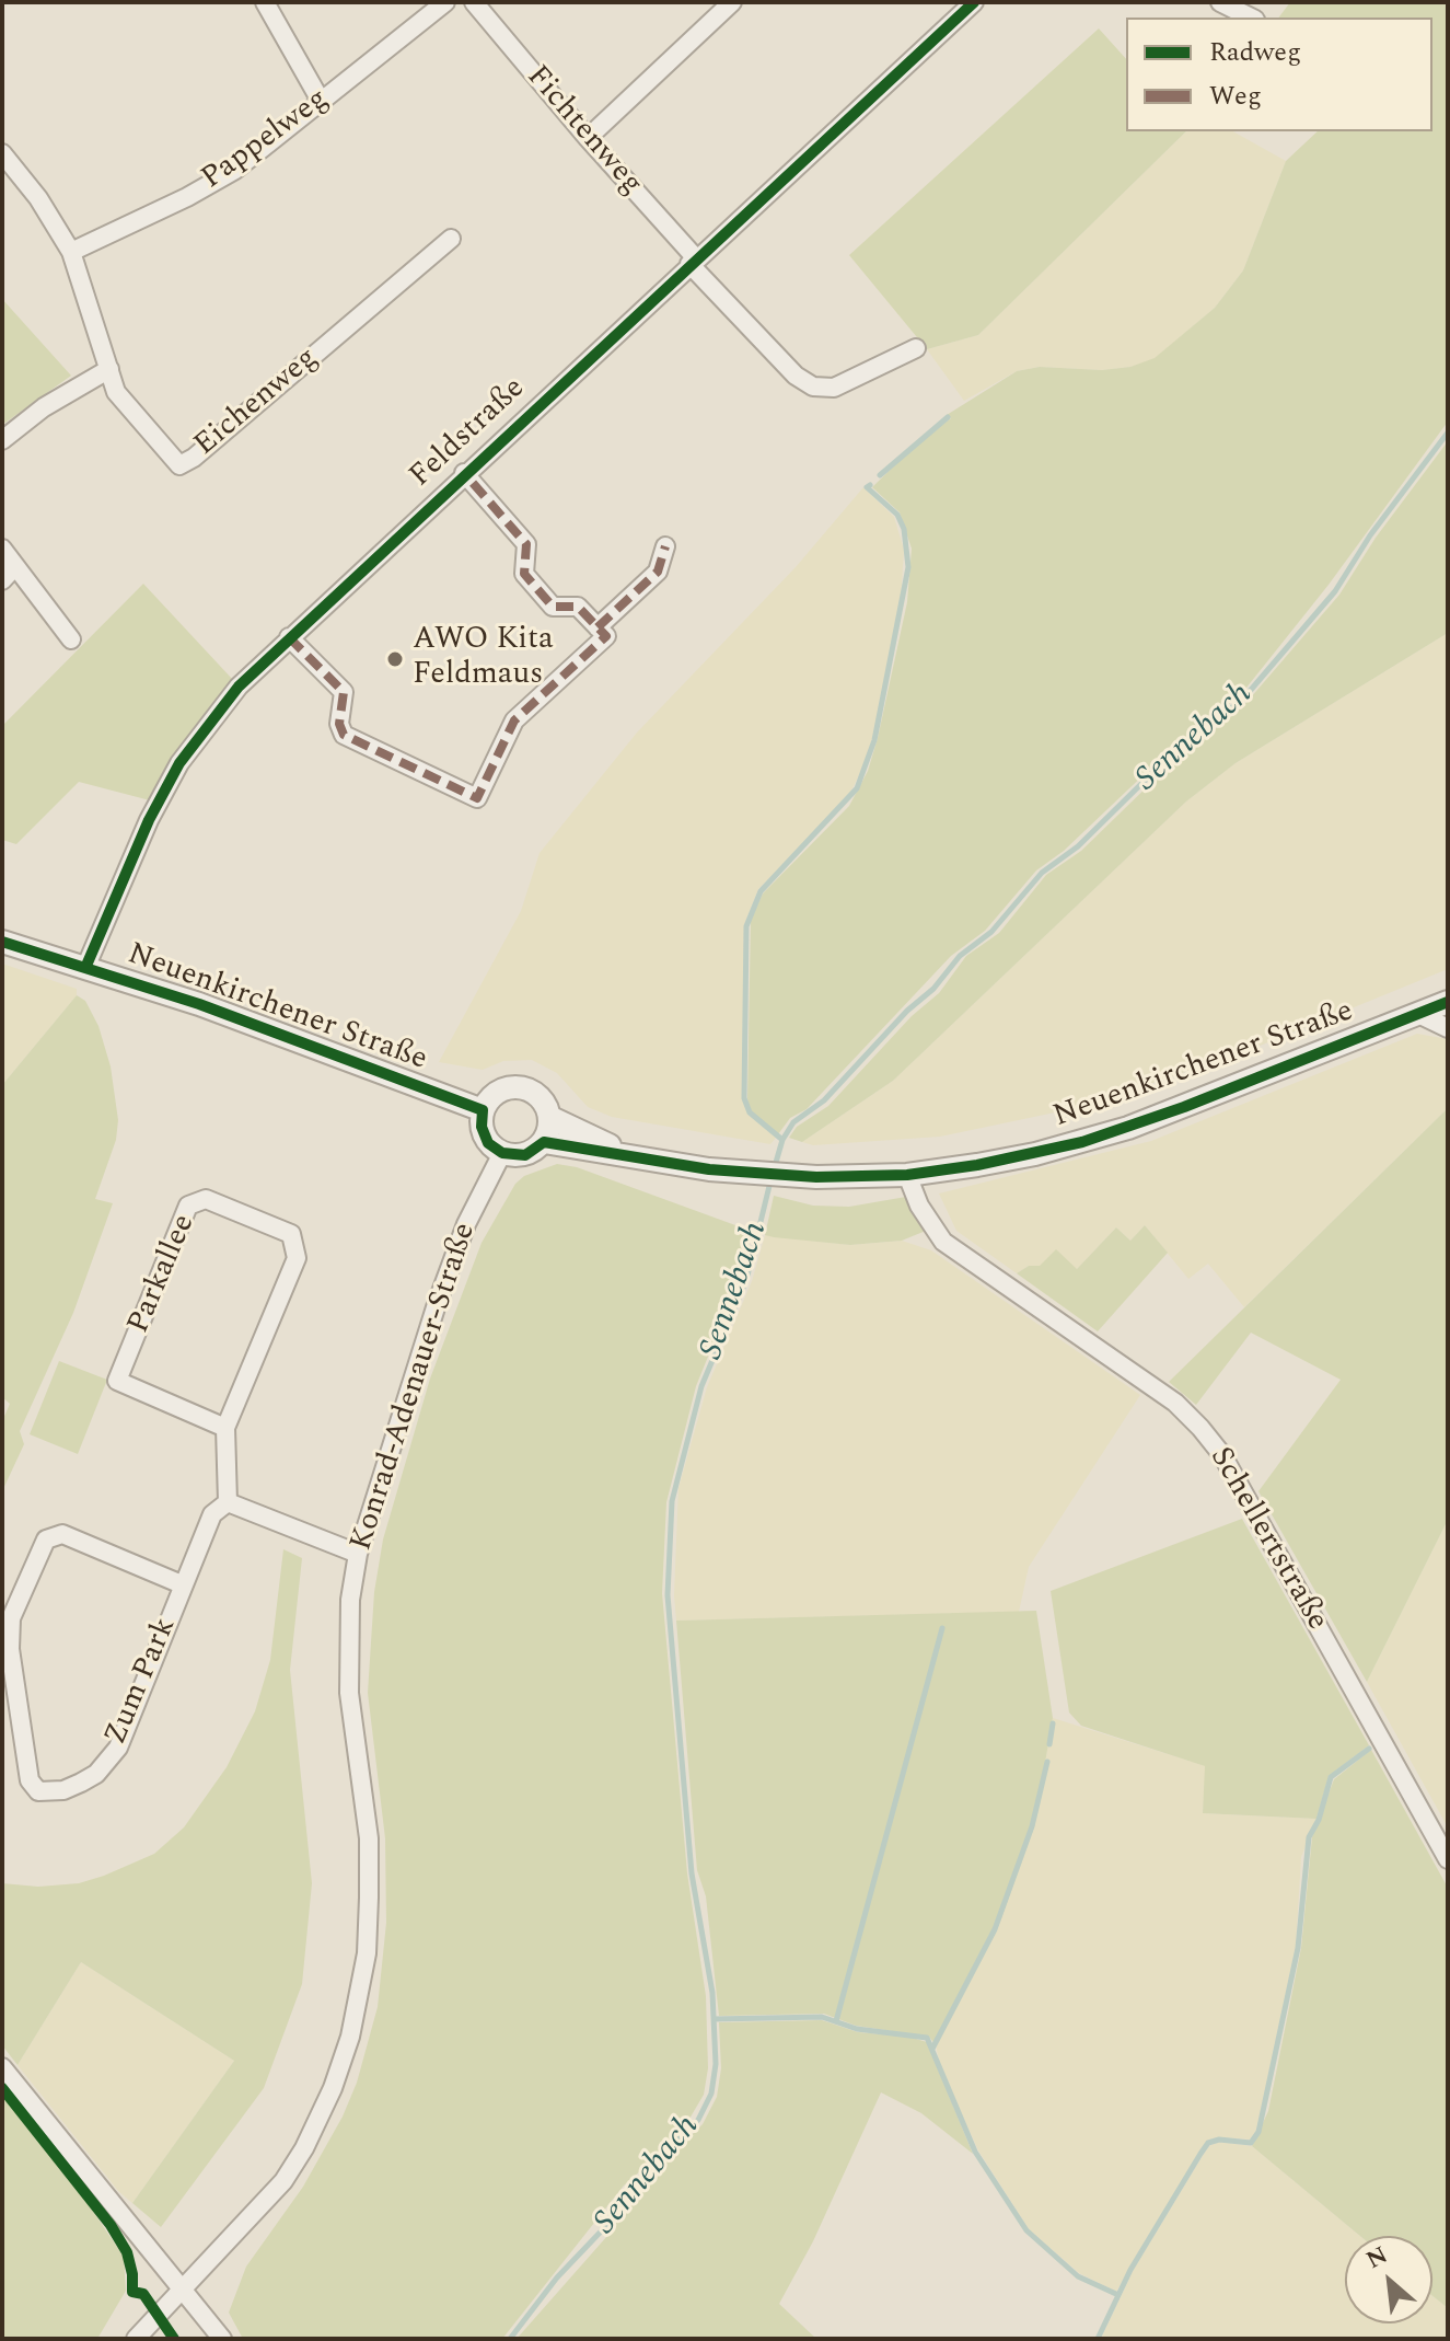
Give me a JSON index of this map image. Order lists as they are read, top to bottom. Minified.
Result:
{"streets":{"street":["Fichtenweg","Pappelweg","Eichenweg","Feldstraße","Neuenkirchener Straße","Parkallee","Konrad-Adenauer-Straße","Schellertstraße","Zum Park"]},"crossings":[["Fichtenweg","Feldstraße"],["Pappelweg","Eichenweg"],["Feldstraße","Neuenkirchener Straße"],["Neuenkirchener Straße","Konrad-Adenauer-Straße"],["Neuenkirchener Straße","Schellertstraße"],["Parkallee","Zum Park"]],"water":["Sennebach"],"places":["AWO Kita Feldmaus"],"legend":["Radweg","Weg"],"north":"top left"}
